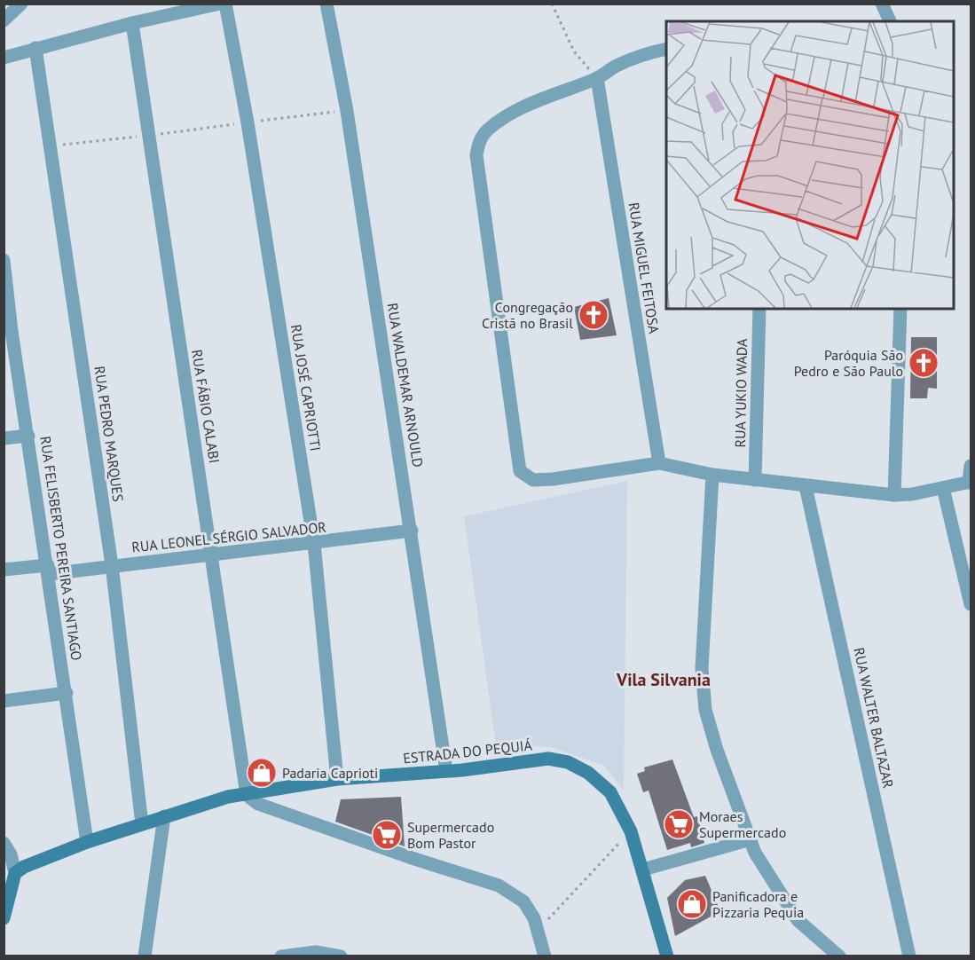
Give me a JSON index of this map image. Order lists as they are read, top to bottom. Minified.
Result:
{"streets":{"main road":["ESTRADA DO PEQUIÁ"],"street":["RUA MIGUEL FEITOSA","RUA WALDEMAR ARNOULD","RUA JOSÉ CAPRIOTTI","RUA YUKIO WADA","RUA FÁBIO CALABI","RUA PEDRO MARQUES","RUA LEONEL SÉRGIO SALVADOR","RUA FELISBERTO PEREIRA SANTIAGO","RUA WALTER BALTAZAR"]},"crossings":[["RUA WALDEMAR ARNOULD","RUA LEONEL SÉRGIO SALVADOR"],["RUA WALDEMAR ARNOULD","ESTRADA DO PEQUIÁ"],["RUA JOSÉ CAPRIOTTI","RUA LEONEL SÉRGIO SALVADOR"],["RUA JOSÉ CAPRIOTTI","ESTRADA DO PEQUIÁ"],["RUA FÁBIO CALABI","RUA LEONEL SÉRGIO SALVADOR"],["RUA FÁBIO CALABI","ESTRADA DO PEQUIÁ"],["RUA PEDRO MARQUES","RUA LEONEL SÉRGIO SALVADOR"],["RUA PEDRO MARQUES","ESTRADA DO PEQUIÁ"],["RUA LEONEL SÉRGIO SALVADOR","RUA FELISBERTO PEREIRA SANTIAGO"],["RUA FELISBERTO PEREIRA SANTIAGO","ESTRADA DO PEQUIÁ"]],"districts":["Vila Silvania"],"places":{"church":["Congregação Cristã no Brasil","Paróquia São Pedro e São Paulo"],"shop":["Padaria Caprioti","Panificadora e Pizzaria Pequia"],"supermarket":["Moraes Supermercado","Supermercado Bom Pastor"]}}
